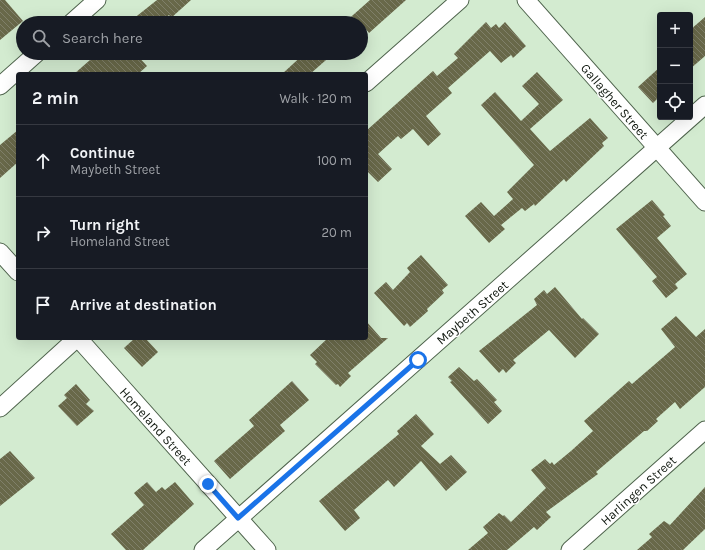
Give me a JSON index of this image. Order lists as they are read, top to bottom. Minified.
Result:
{"streets":{"street":["Gallagher Street","Maybeth Street","Homeland Street","Harlingen Street"]},"crossings":[["Gallagher Street","Maybeth Street"],["Maybeth Street","Homeland Street"]],"page":{"map_buttons":["+","−"],"search":"Search here","heading":["2 min","Walk · 120 m"],"list":[["Continue","Maybeth Street","100 m"],["Turn right","Homeland Street","20 m"],"Arrive at destination"]}}
